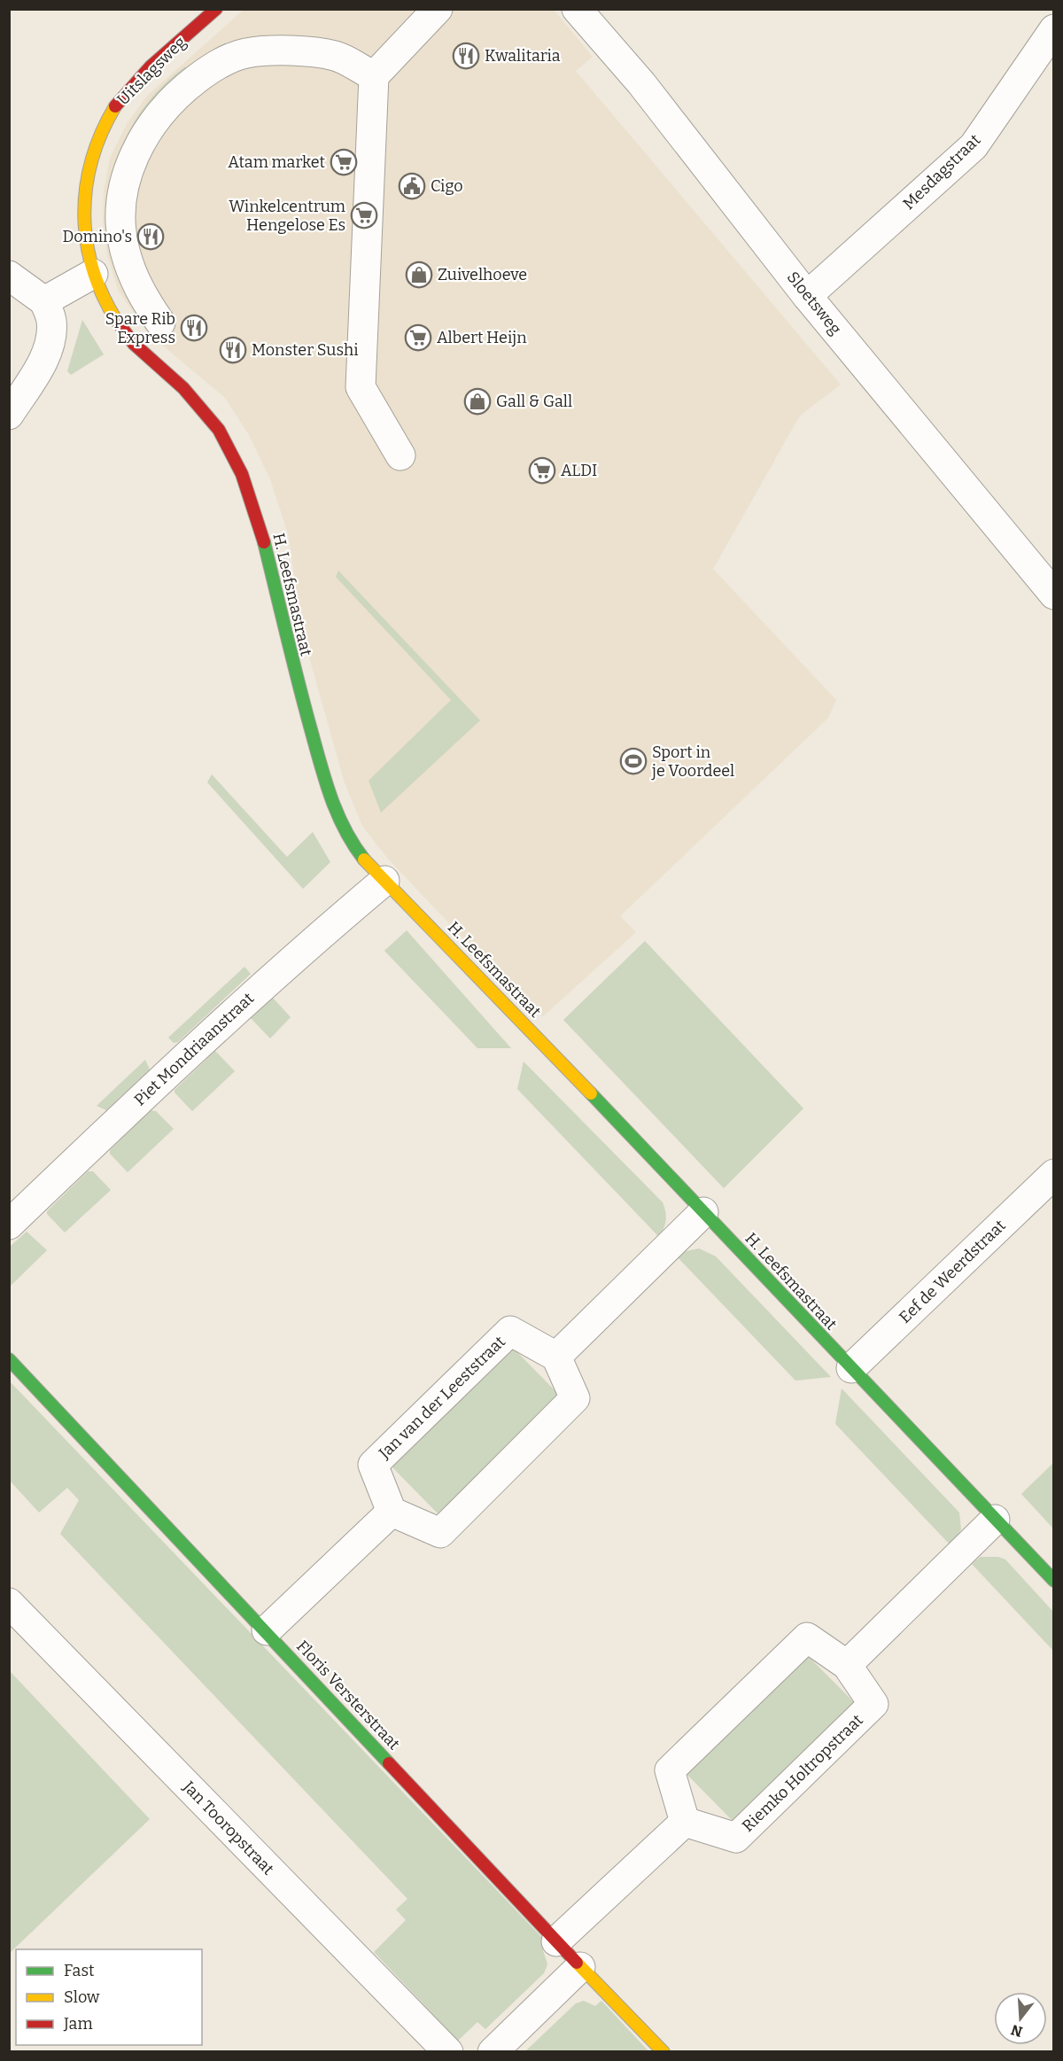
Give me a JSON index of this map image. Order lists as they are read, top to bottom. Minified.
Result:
{"streets":{"street":["Uitslagsweg","Mesdagstraat","Sloetsweg","H. Leefsmastraat","Piet Mondriaanstraat","Eef de Weerdstraat","Jan van der Leeststraat","Floris Versterstraat","Riemko Holtropstraat","Jan Tooropstraat"]},"crossings":[["Uitslagsweg","H. Leefsmastraat"],["Mesdagstraat","Sloetsweg"],["H. Leefsmastraat","Piet Mondriaanstraat"],["H. Leefsmastraat","Eef de Weerdstraat"]],"places":{"restaurant":["Kwalitaria","Domino's","Spare Rib Express","Monster Sushi"],"supermarket":["Atam market","Winkelcentrum Hengelose Es","Albert Heijn","ALDI"],"public building":["Cigo"],"shop":["Zuivelhoeve","Gall & Gall"],"sports":["Sport in je Voordeel"]},"legend":["Fast","Slow","Jam"],"north":"bottom"}
